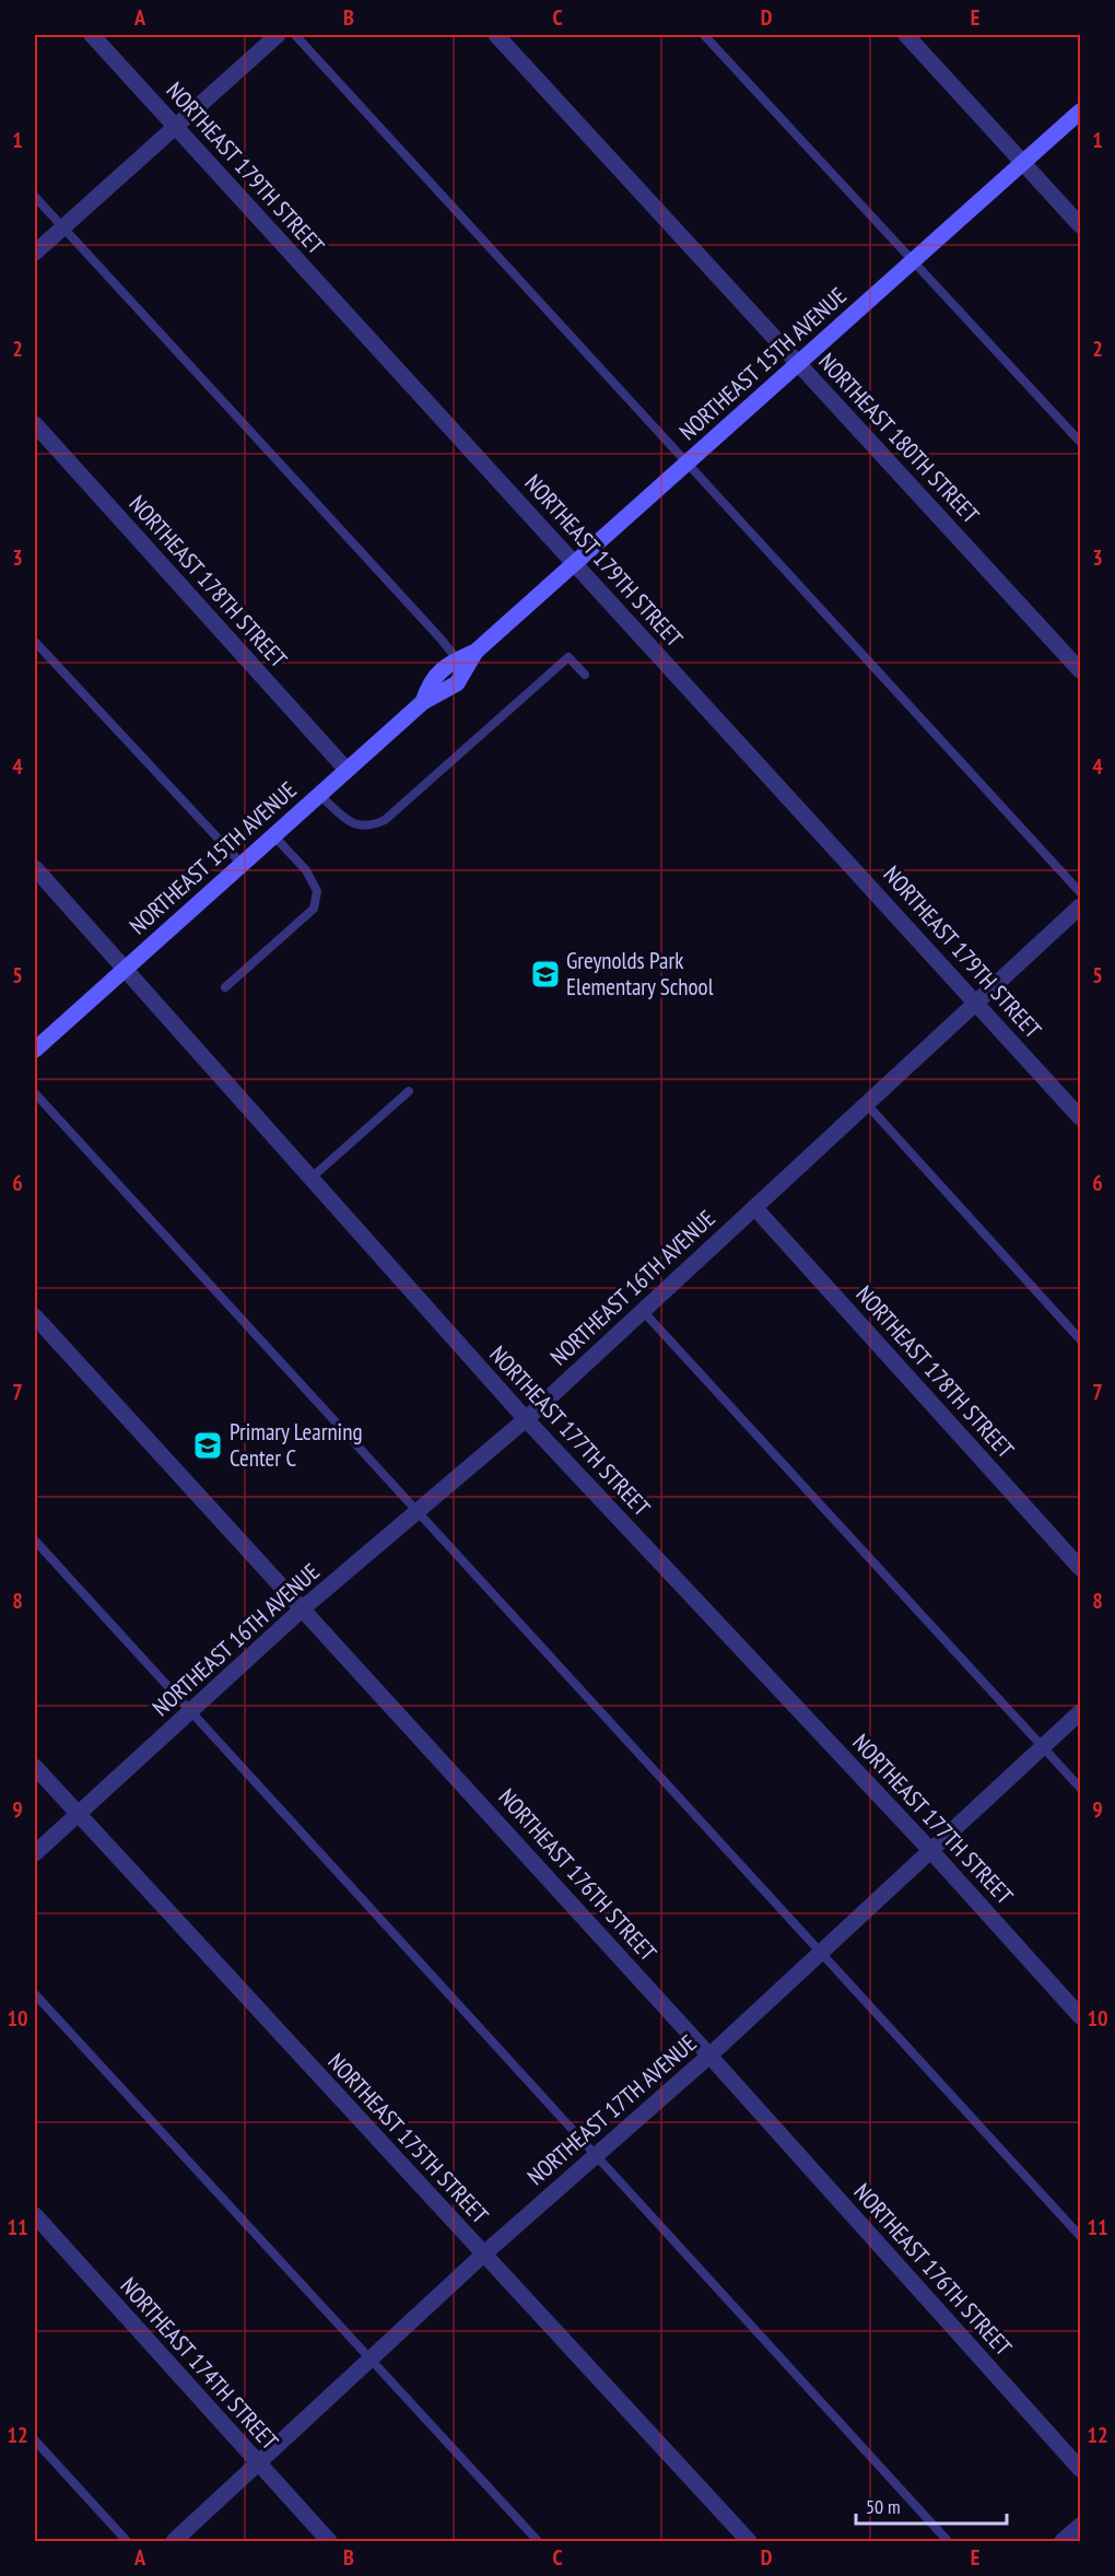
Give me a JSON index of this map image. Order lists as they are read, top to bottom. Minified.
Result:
{"streets":{"street":["NORTHEAST 179TH STREET","NORTHEAST 15TH AVENUE","NORTHEAST 180TH STREET","NORTHEAST 178TH STREET","NORTHEAST 16TH AVENUE","NORTHEAST 177TH STREET","NORTHEAST 176TH STREET","NORTHEAST 17TH AVENUE","NORTHEAST 175TH STREET","NORTHEAST 174TH STREET"]},"crossings":[["NORTHEAST 179TH STREET","NORTHEAST 15TH AVENUE"],["NORTHEAST 179TH STREET","NORTHEAST 16TH AVENUE"],["NORTHEAST 15TH AVENUE","NORTHEAST 180TH STREET"],["NORTHEAST 15TH AVENUE","NORTHEAST 178TH STREET"],["NORTHEAST 15TH AVENUE","NORTHEAST 177TH STREET"],["NORTHEAST 178TH STREET","NORTHEAST 16TH AVENUE"],["NORTHEAST 16TH AVENUE","NORTHEAST 177TH STREET"],["NORTHEAST 16TH AVENUE","NORTHEAST 176TH STREET"],["NORTHEAST 16TH AVENUE","NORTHEAST 175TH STREET"],["NORTHEAST 177TH STREET","NORTHEAST 17TH AVENUE"],["NORTHEAST 176TH STREET","NORTHEAST 17TH AVENUE"],["NORTHEAST 17TH AVENUE","NORTHEAST 175TH STREET"],["NORTHEAST 17TH AVENUE","NORTHEAST 174TH STREET"]],"places":{"school or university":["Greynolds Park Elementary School","Primary Learning Center C"]},"scale_bar":"50 m","grid":{"columns":["A","B","C","D","E"],"rows":["1","2","3","4","5","6","7","8","9","10","11","12"]}}
